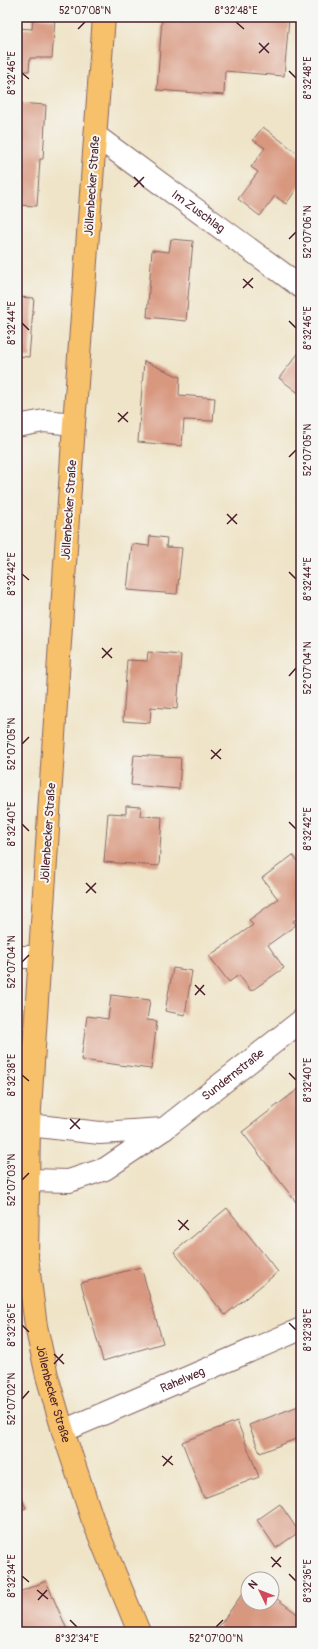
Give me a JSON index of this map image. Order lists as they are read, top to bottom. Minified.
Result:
{"streets":{"main road":["Jöllenbecker Straße"],"street":["Im Zuschlag","Sundernstraße","Rahelweg"]},"crossings":[["Jöllenbecker Straße","Im Zuschlag"],["Jöllenbecker Straße","Sundernstraße"],["Jöllenbecker Straße","Rahelweg"]],"north":"top left","coordinates":["52°07'08\"N","8°32'48\"E","8°32'46\"E","52°07'06\"N","8°32'44\"E","52°07'05\"N","8°32'42\"E","52°07'04\"N","8°32'40\"E","8°32'38\"E","52°07'03\"N","8°32'36\"E","52°07'02\"N","8°32'34\"E","52°07'00\"N"]}
